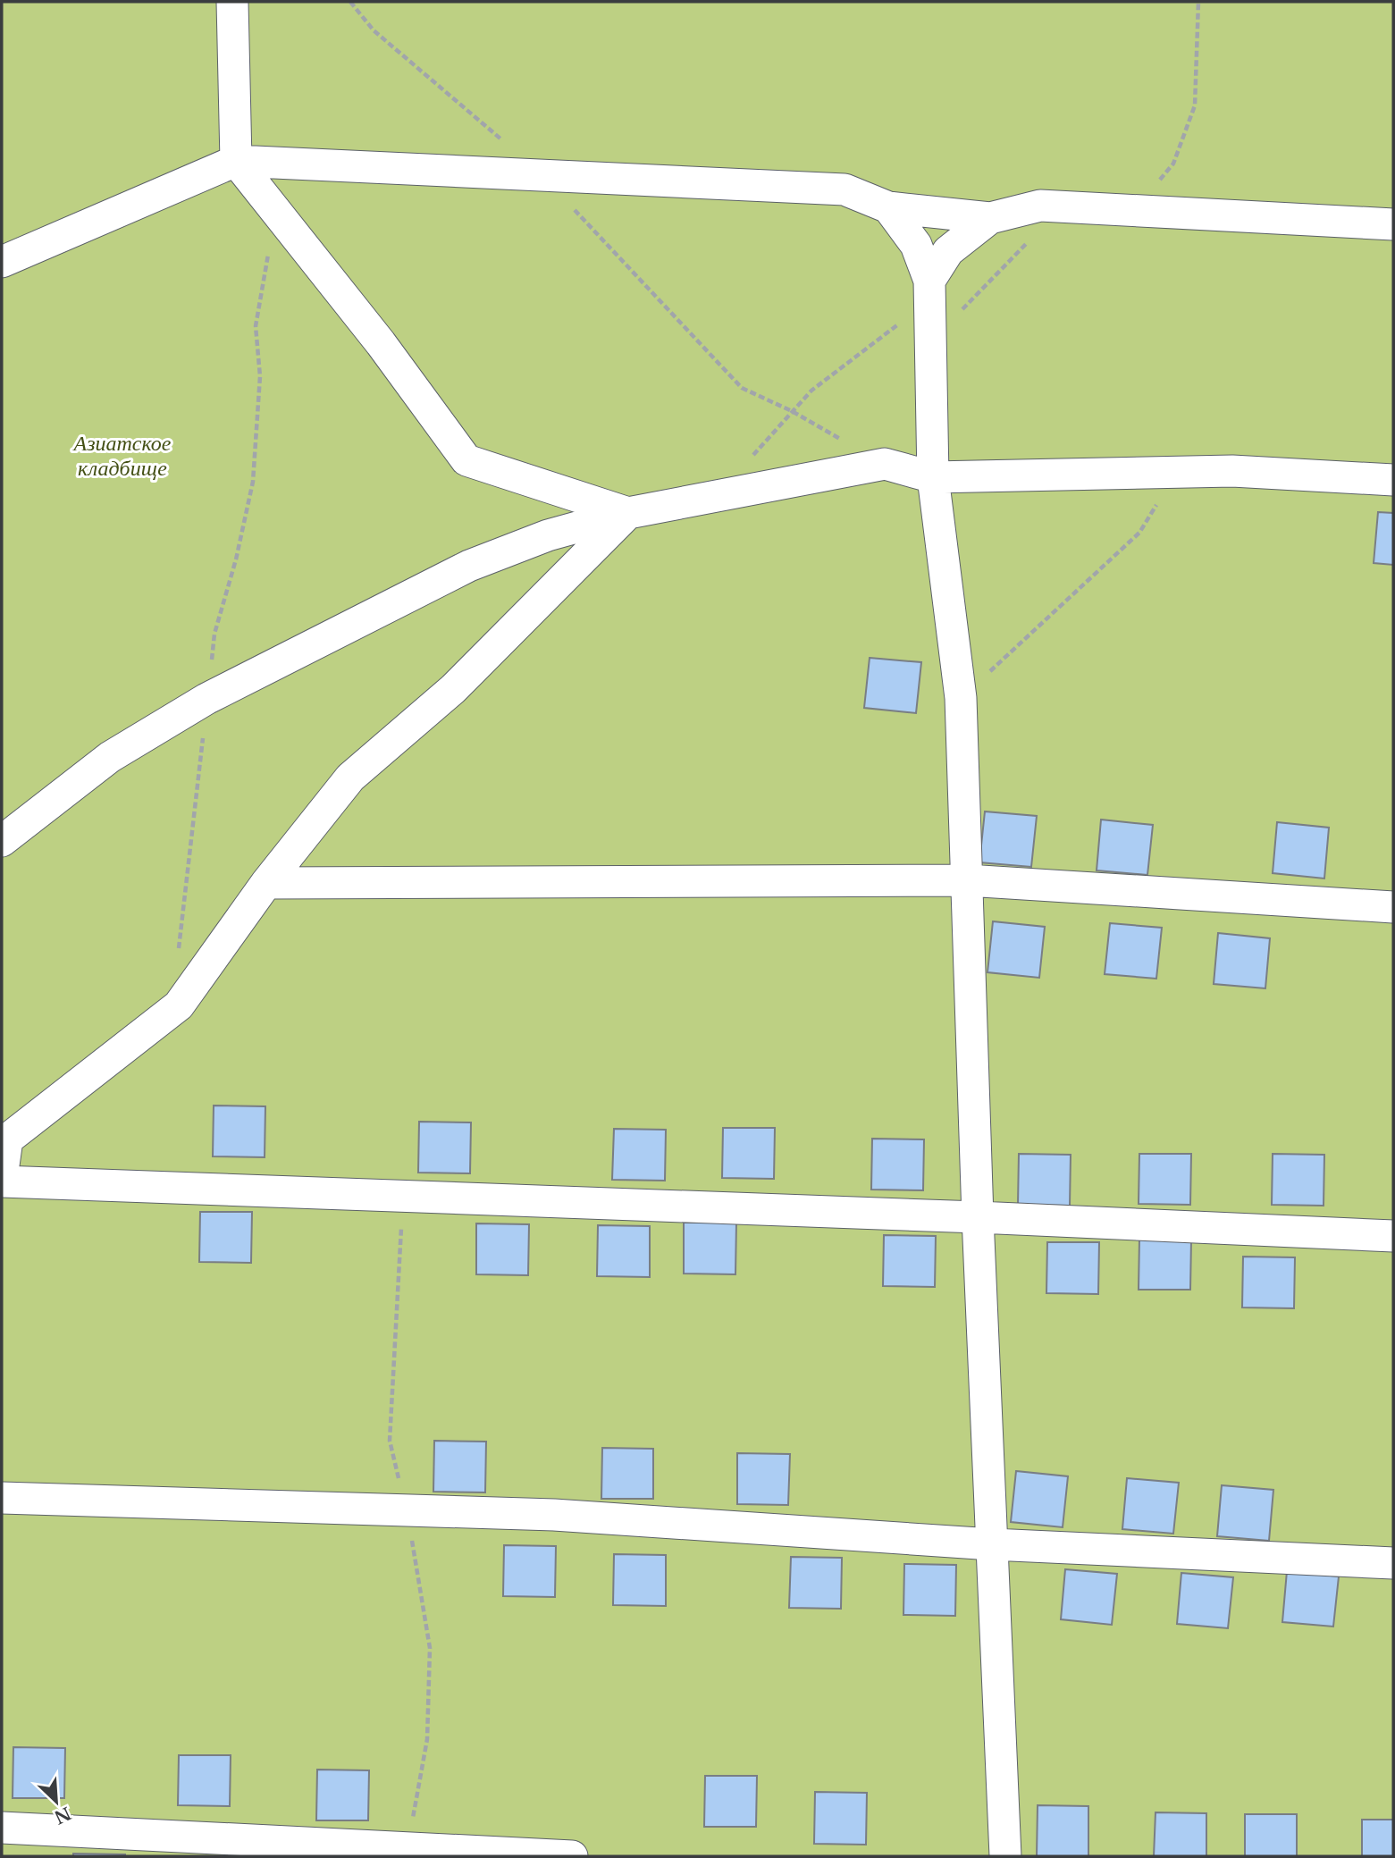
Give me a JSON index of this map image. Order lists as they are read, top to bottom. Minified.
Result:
{"parks":["Азиатское кладбище"],"north":"bottom right"}
